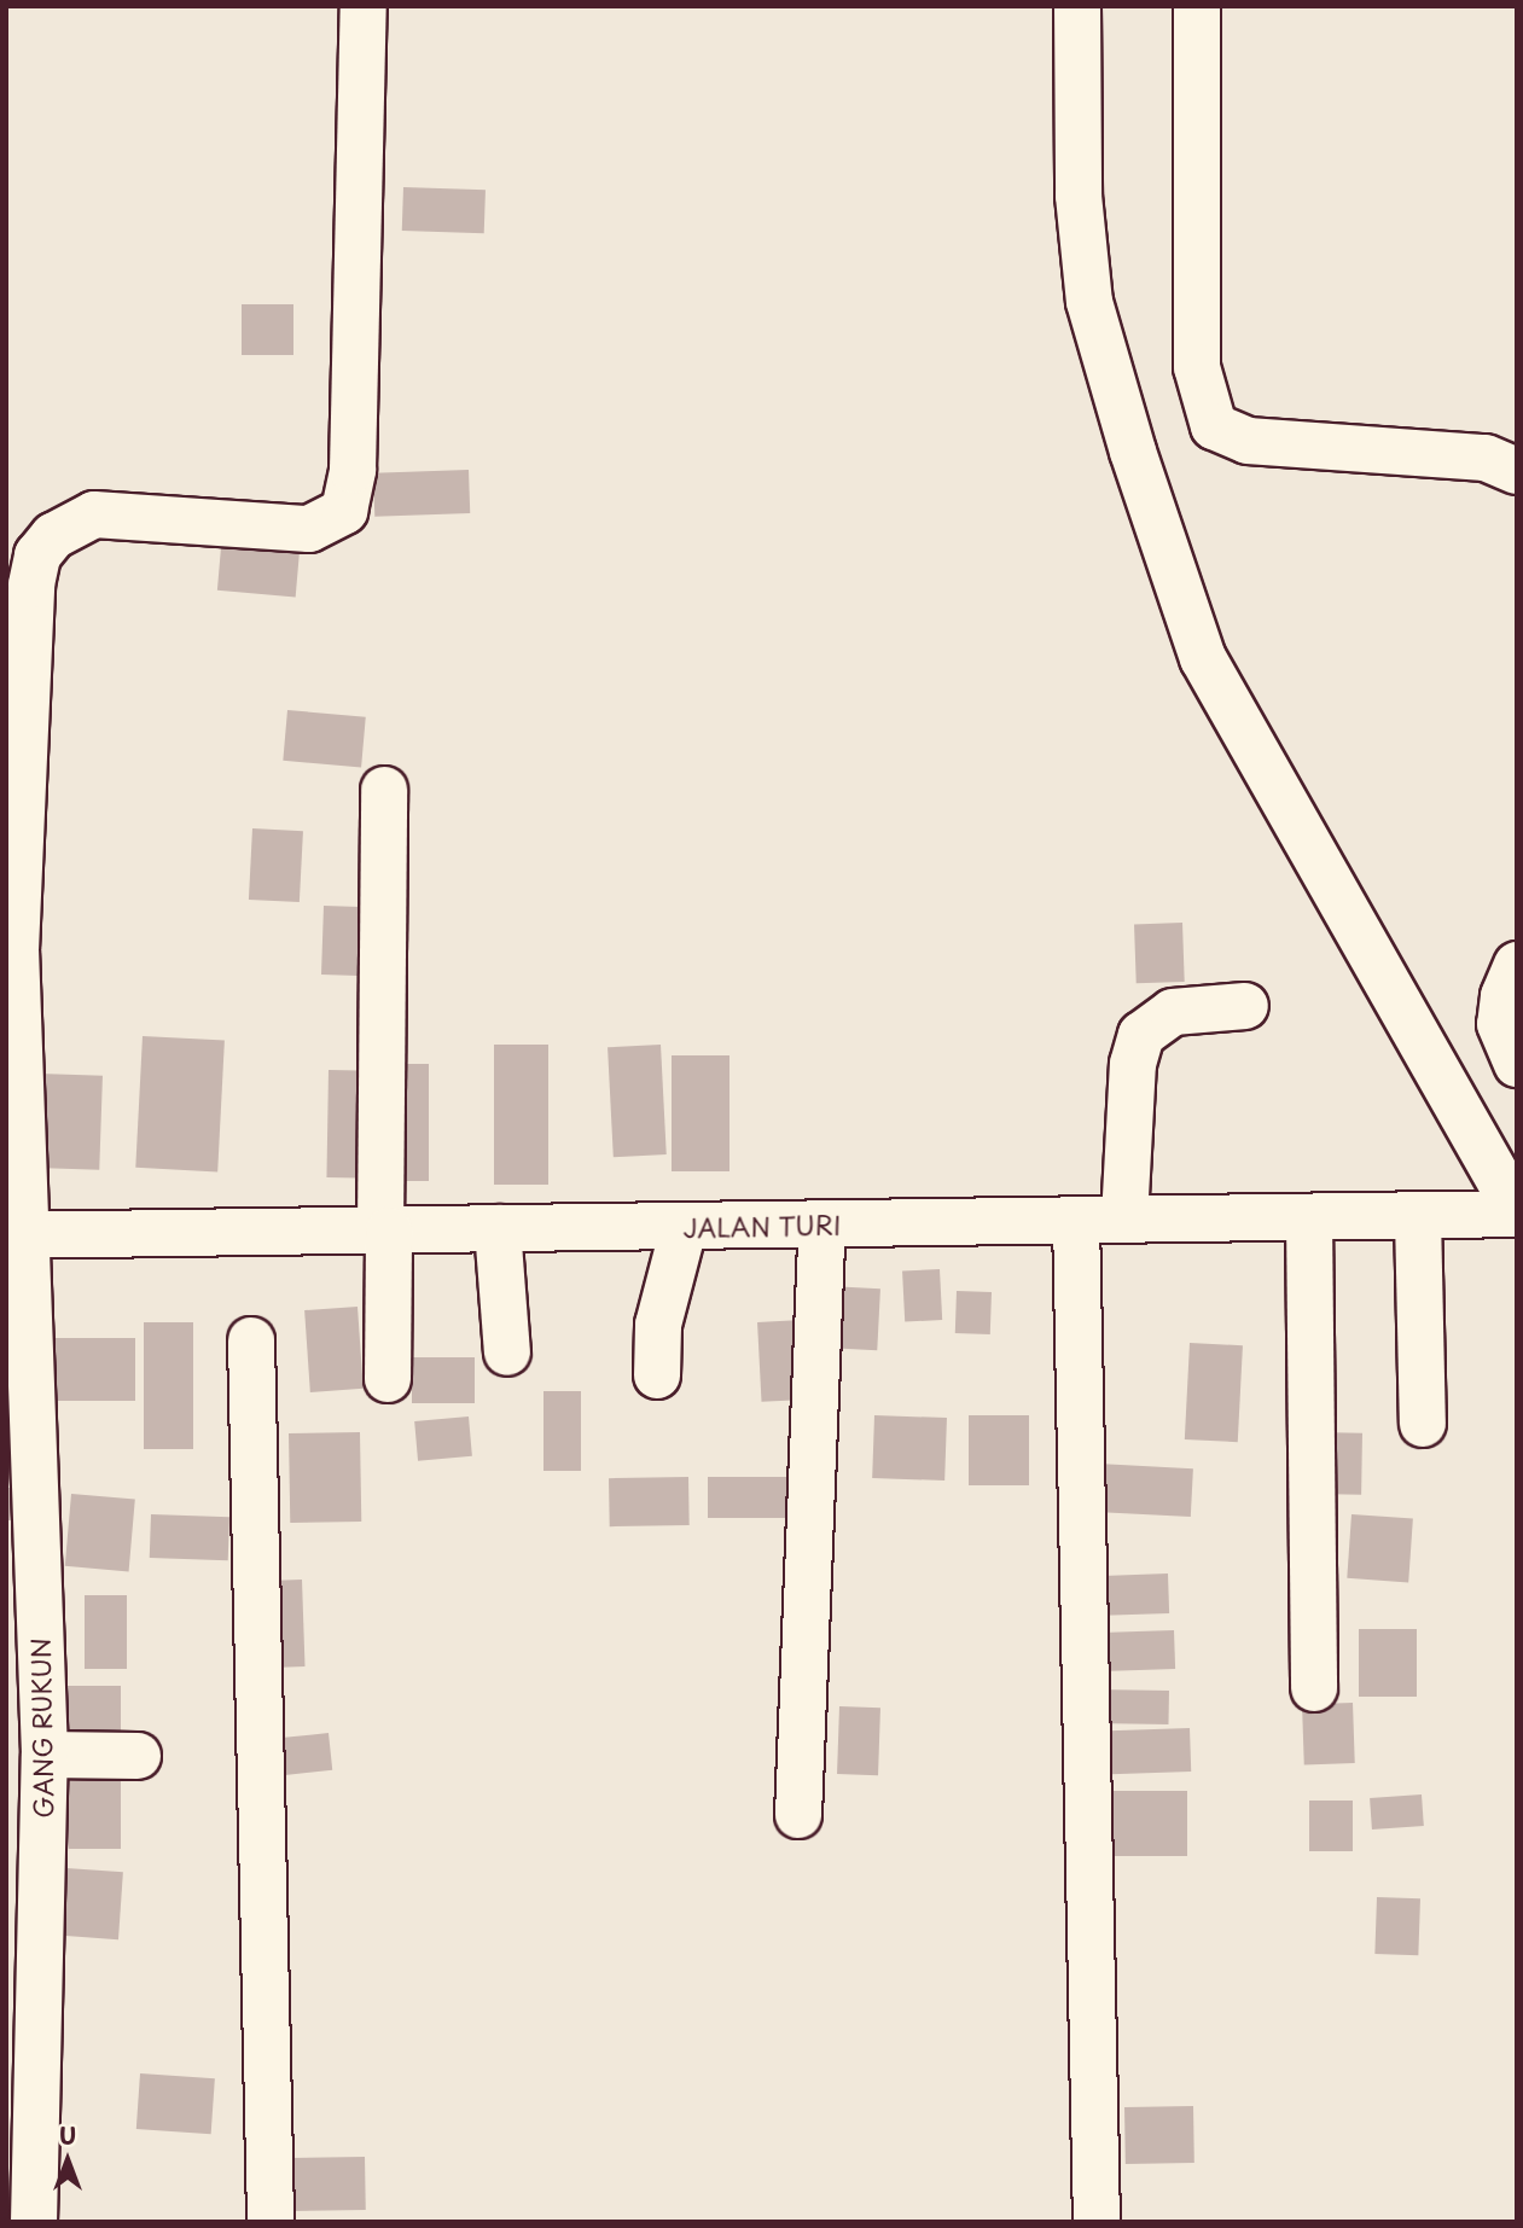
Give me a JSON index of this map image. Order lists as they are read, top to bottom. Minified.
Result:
{"streets":{"street":["JALAN TURI","GANG RUKUN"]},"crossings":[["JALAN TURI","GANG RUKUN"]],"north":"top"}
